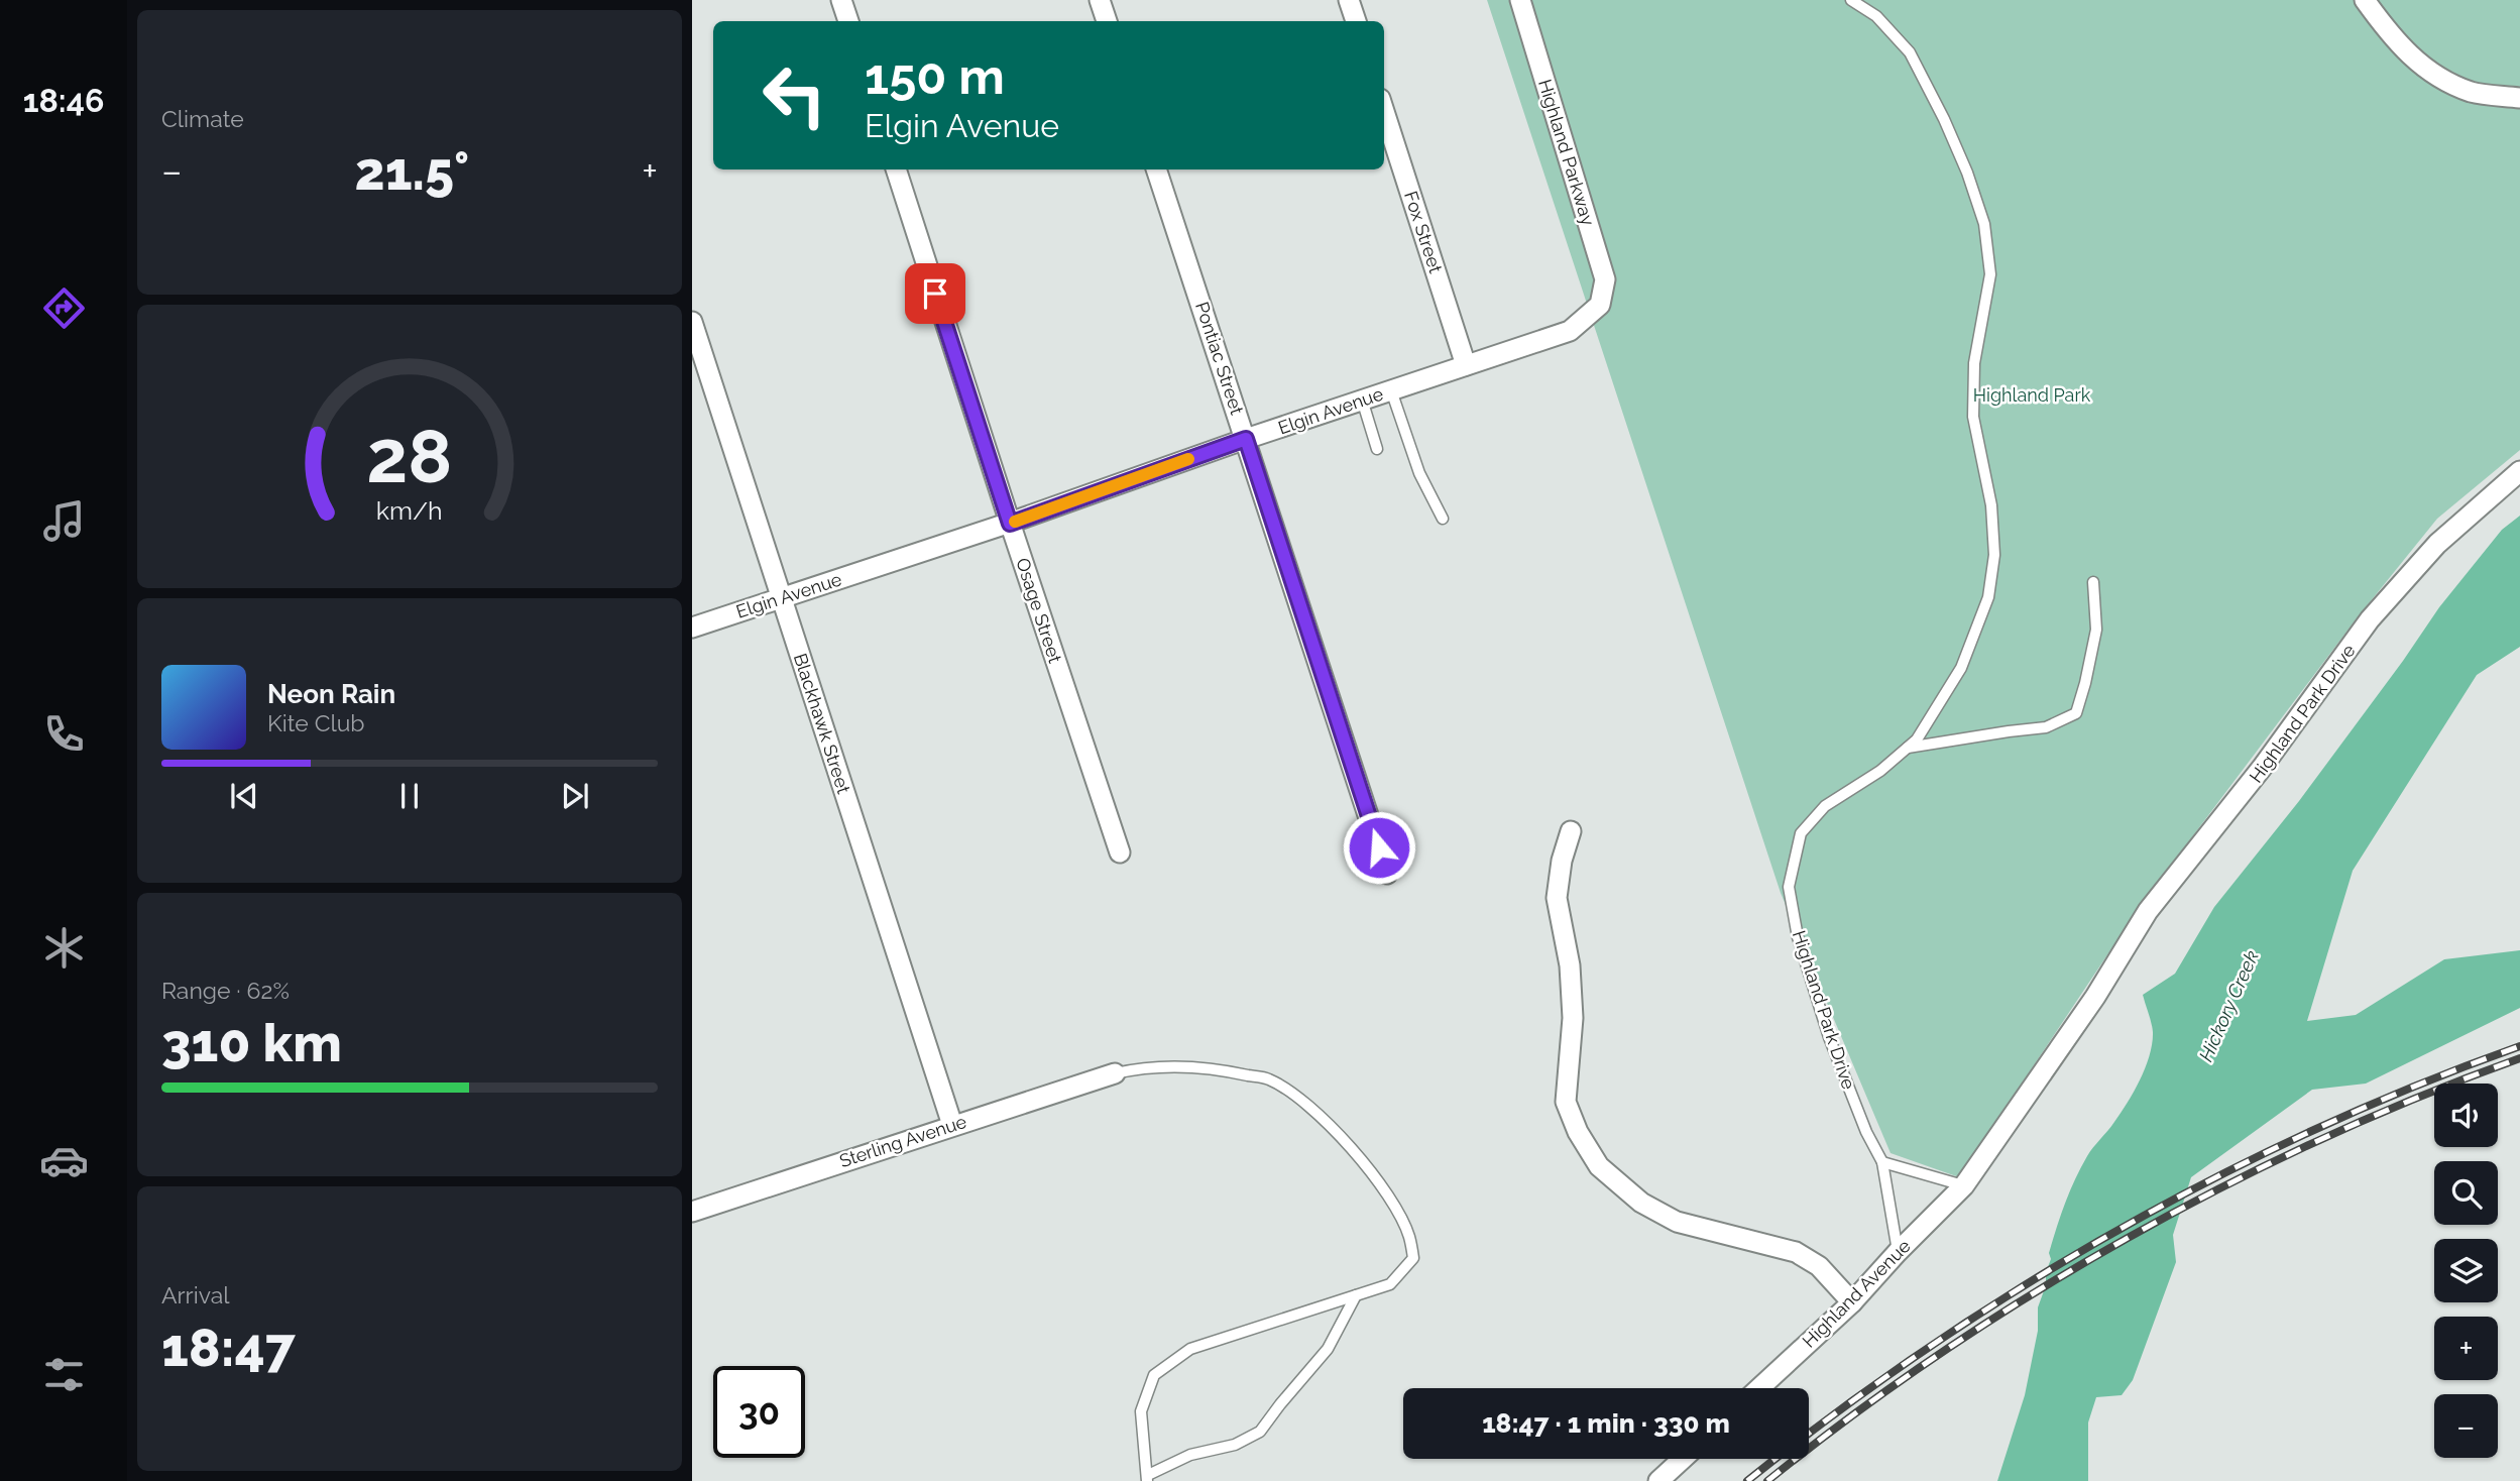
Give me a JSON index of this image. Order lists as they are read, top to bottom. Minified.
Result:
{"streets":{"street":["Highland Parkway","Fox Street","Pontiac Street","Elgin Avenue","Osage Street","Highland Park Drive","Blackhawk Street","Sterling Avenue","Highland Avenue"]},"crossings":[["Highland Parkway","Elgin Avenue"],["Fox Street","Elgin Avenue"],["Pontiac Street","Elgin Avenue"],["Elgin Avenue","Osage Street"],["Elgin Avenue","Blackhawk Street"],["Highland Park Drive","Highland Avenue"],["Blackhawk Street","Sterling Avenue"]],"water":["Hickory Creek"],"parks":["Highland Park"],"page":{"tabs":"18:46","tile":["Climate",["Range · 62%","310 km"],["Arrival","18:47"]],"turn":["150 m","Elgin Avenue"],"heat":["−","21.5°","+"],"song":["Neon Rain","Kite Club"],"map_buttons":["+","−"],"limit":"30","trip":"18:47 · 1 min · 330 m","gauge":["28","km/h"]}}
